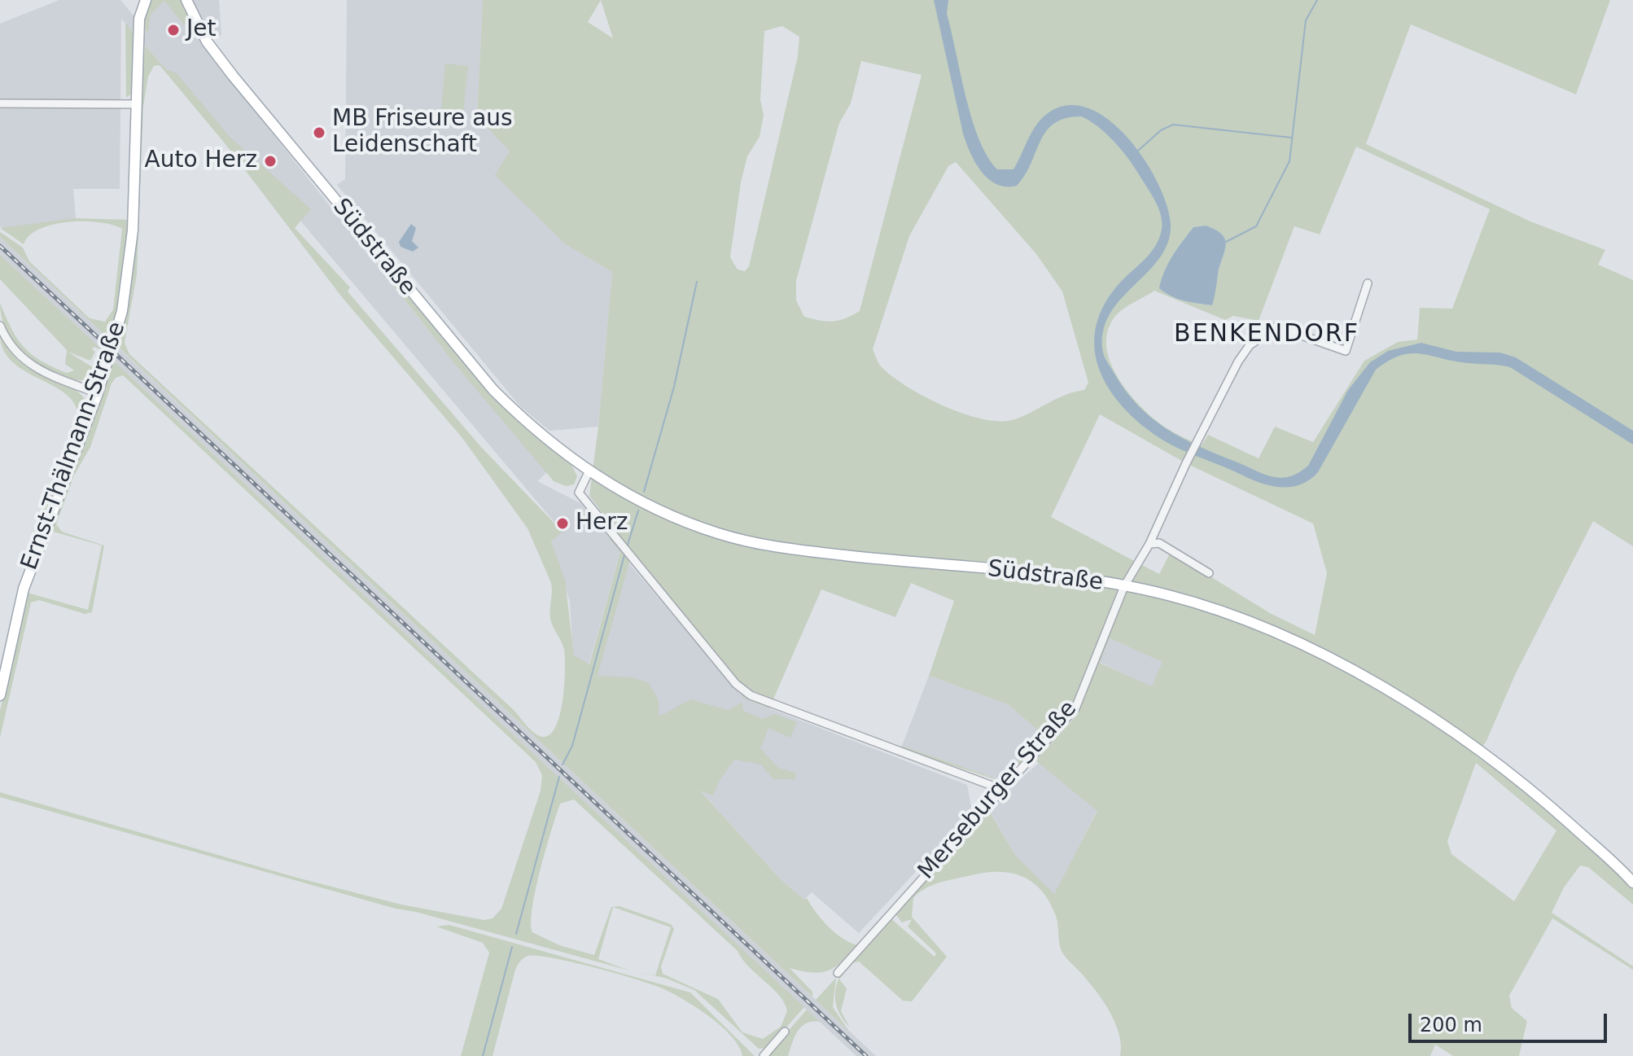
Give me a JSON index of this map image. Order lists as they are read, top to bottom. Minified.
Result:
{"streets":{"main road":["Südstraße","Ernst-Thälmann-Straße"],"street":["Merseburger Straße"]},"crossings":[["Südstraße","Merseburger Straße"]],"districts":["BENKENDORF"],"places":["Jet","MB Friseure aus Leidenschaft","Auto Herz","Herz"],"scale_bar":"200 m"}
